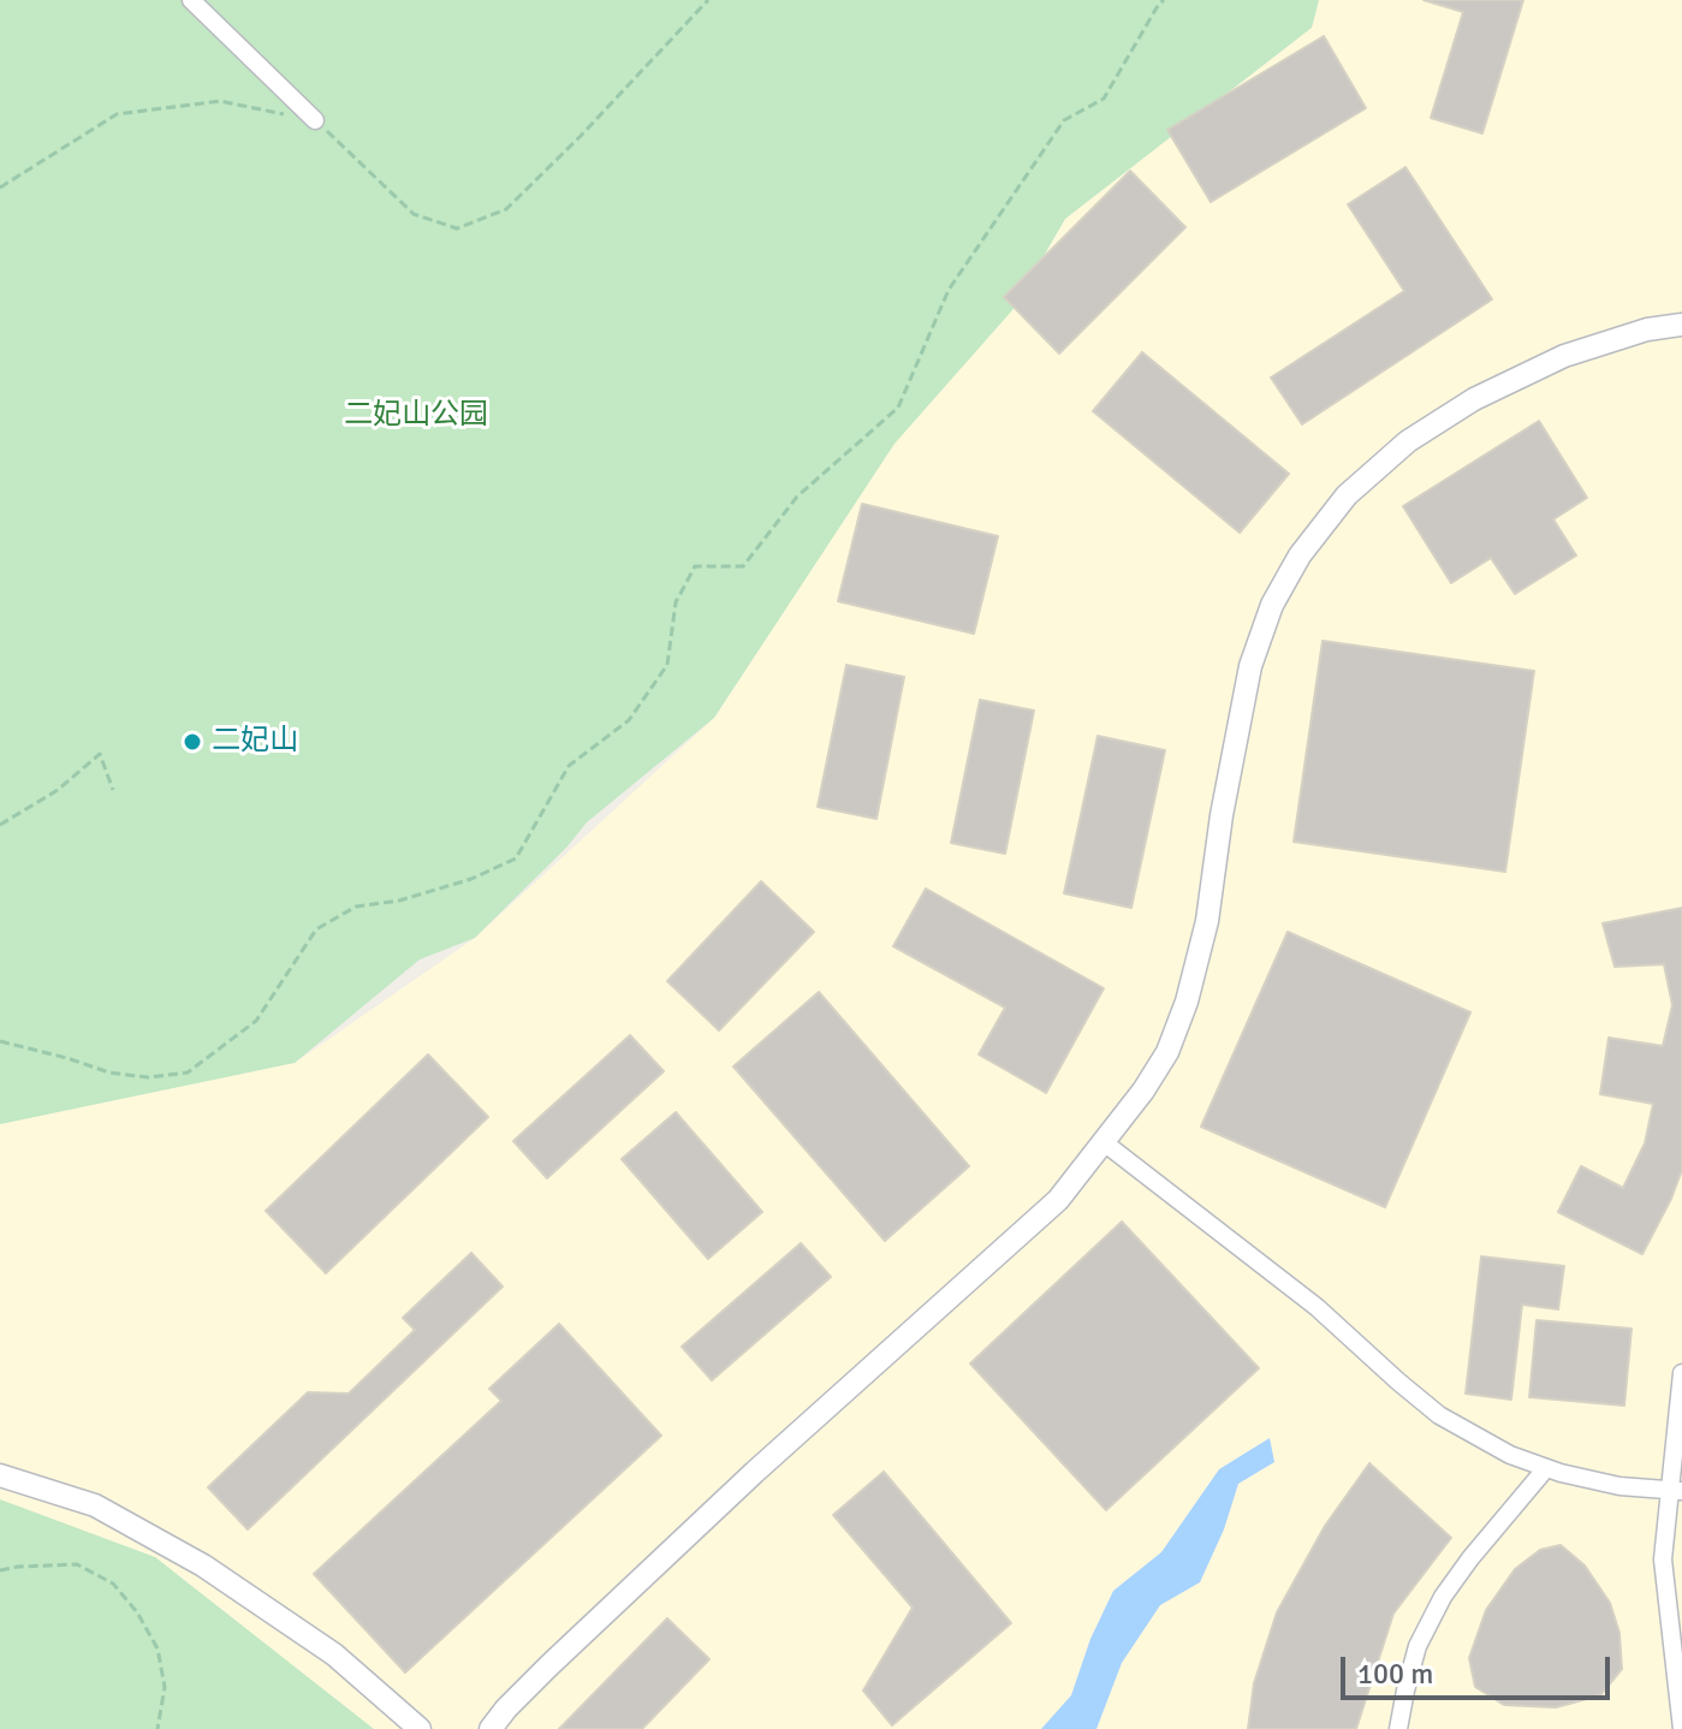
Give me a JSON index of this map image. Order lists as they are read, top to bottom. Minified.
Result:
{"parks":["二妃山公园"],"places":["二妃山"],"scale_bar":"100 m"}
